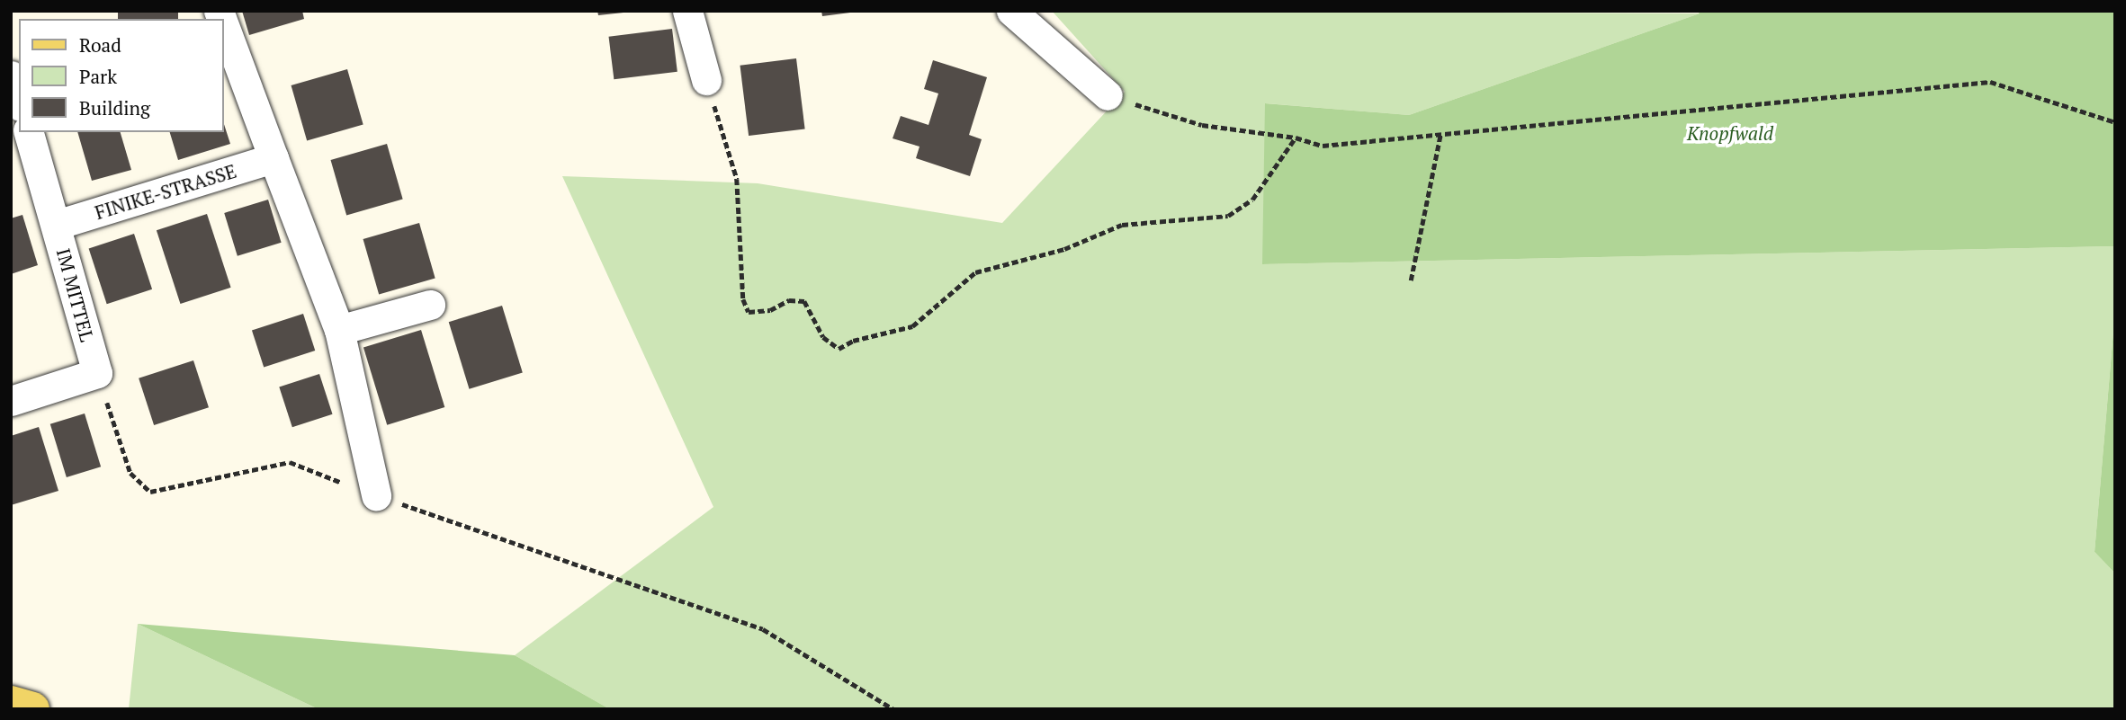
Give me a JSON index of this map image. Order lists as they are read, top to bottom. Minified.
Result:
{"streets":{"street":["FINIKE-STRASSE","IM MITTEL"]},"crossings":[["FINIKE-STRASSE","IM MITTEL"]],"parks":["Knopfwald"],"legend":["Road","Park","Building"]}
